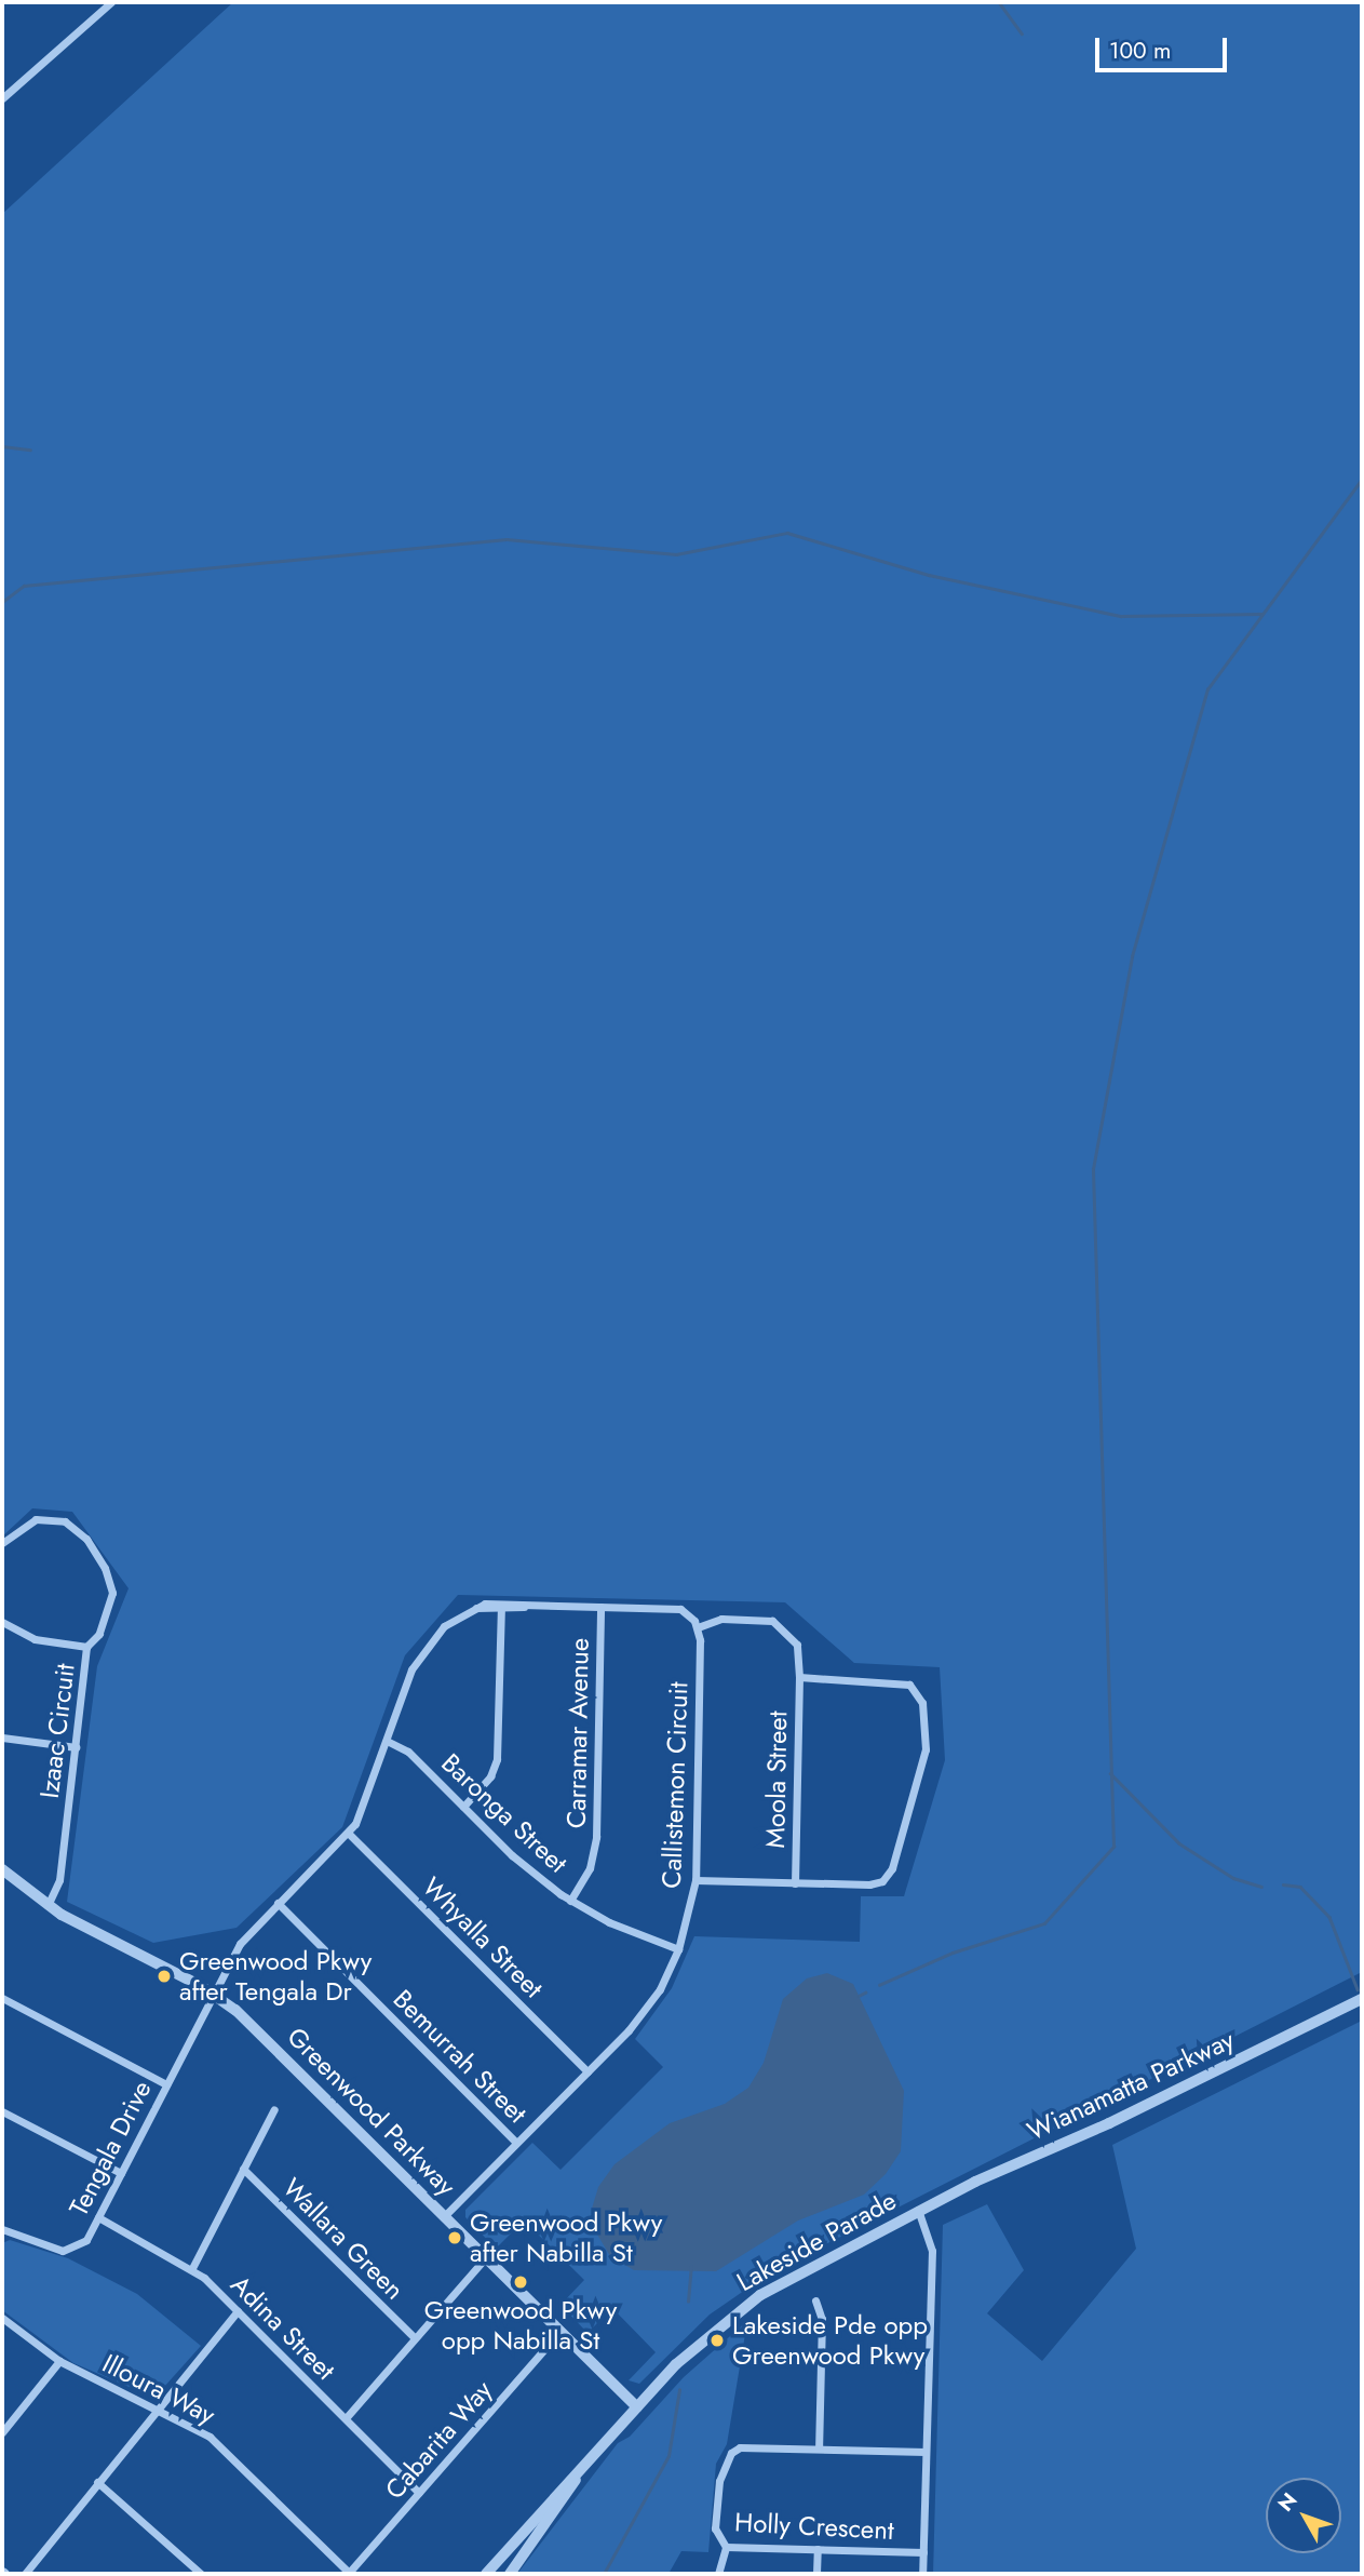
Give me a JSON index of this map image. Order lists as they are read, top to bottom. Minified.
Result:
{"streets":{"street":["Izaac Circuit","Carramar Avenue","Moola Street","Callistemon Circuit","Baronga Street","Whyalla Street","Bemurrah Street","Wianamatta Parkway","Greenwood Parkway","Tengala Drive","Wallara Green","Lakeside Parade","Adina Street","Illoura Way","Cabarita Way","Holly Crescent"]},"crossings":[["Izaac Circuit","Greenwood Parkway"],["Carramar Avenue","Baronga Street"],["Moola Street","Callistemon Circuit"],["Callistemon Circuit","Baronga Street"],["Callistemon Circuit","Whyalla Street"],["Callistemon Circuit","Bemurrah Street"],["Callistemon Circuit","Greenwood Parkway"],["Wianamatta Parkway","Lakeside Parade"],["Greenwood Parkway","Tengala Drive"],["Greenwood Parkway","Lakeside Parade"],["Greenwood Parkway","Cabarita Way"],["Tengala Drive","Adina Street"],["Adina Street","Cabarita Way"],["Illoura Way","Cabarita Way"]],"places":["Greenwood Pkwy after Tengala Dr","Greenwood Pkwy after Nabilla St","Greenwood Pkwy opp Nabilla St","Lakeside Pde opp Greenwood Pkwy"],"scale_bar":"100 m","north":"top left"}
